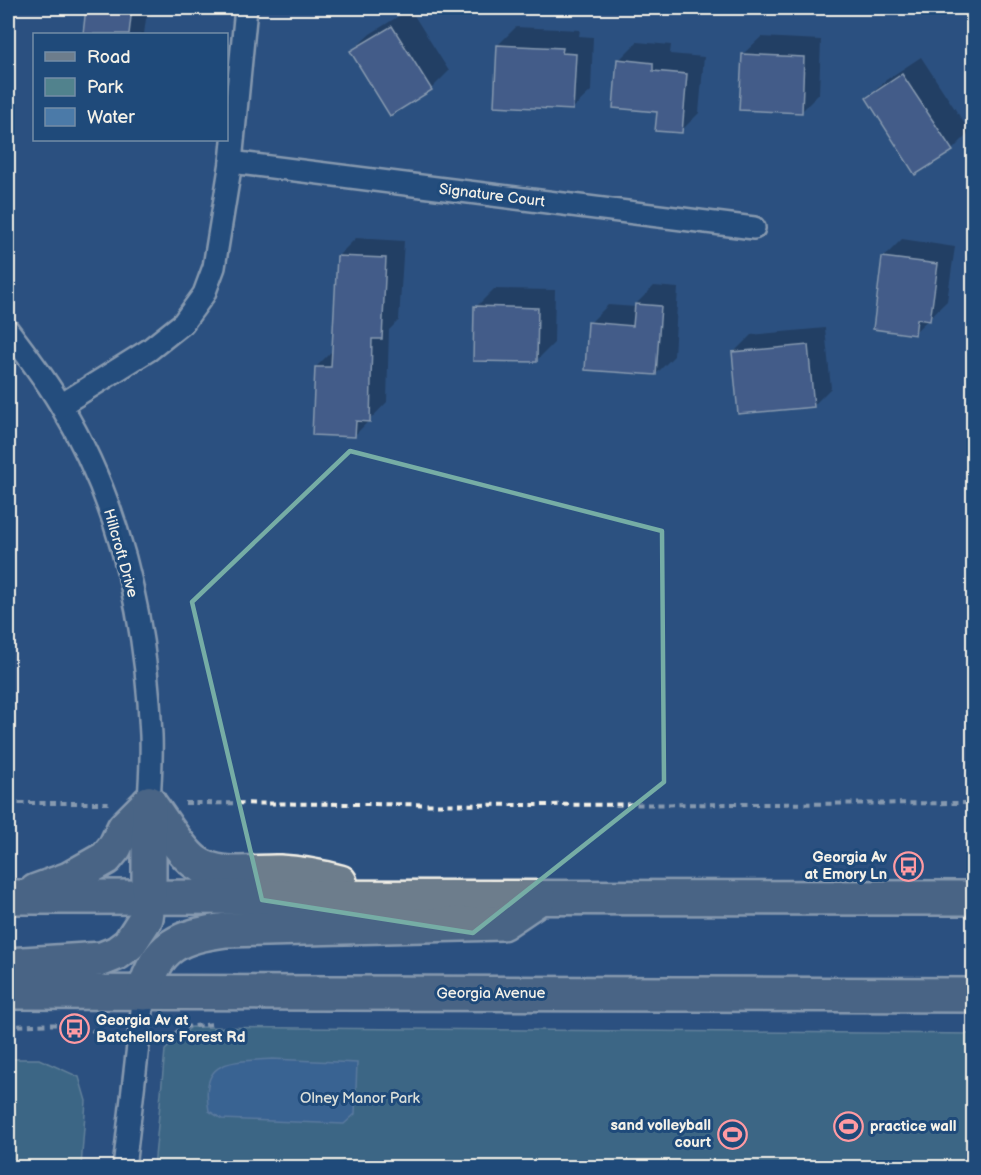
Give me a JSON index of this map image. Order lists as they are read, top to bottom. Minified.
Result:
{"streets":{"main road":["Georgia Avenue"],"street":["Signature Court","Hillcroft Drive"]},"parks":["Olney Manor Park"],"places":{"bus stop":["Georgia Av at Emory Ln","Georgia Av at Batchellors Forest Rd"],"sports":["practice wall","sand volleyball court"]},"legend":["Road","Park","Water"]}
